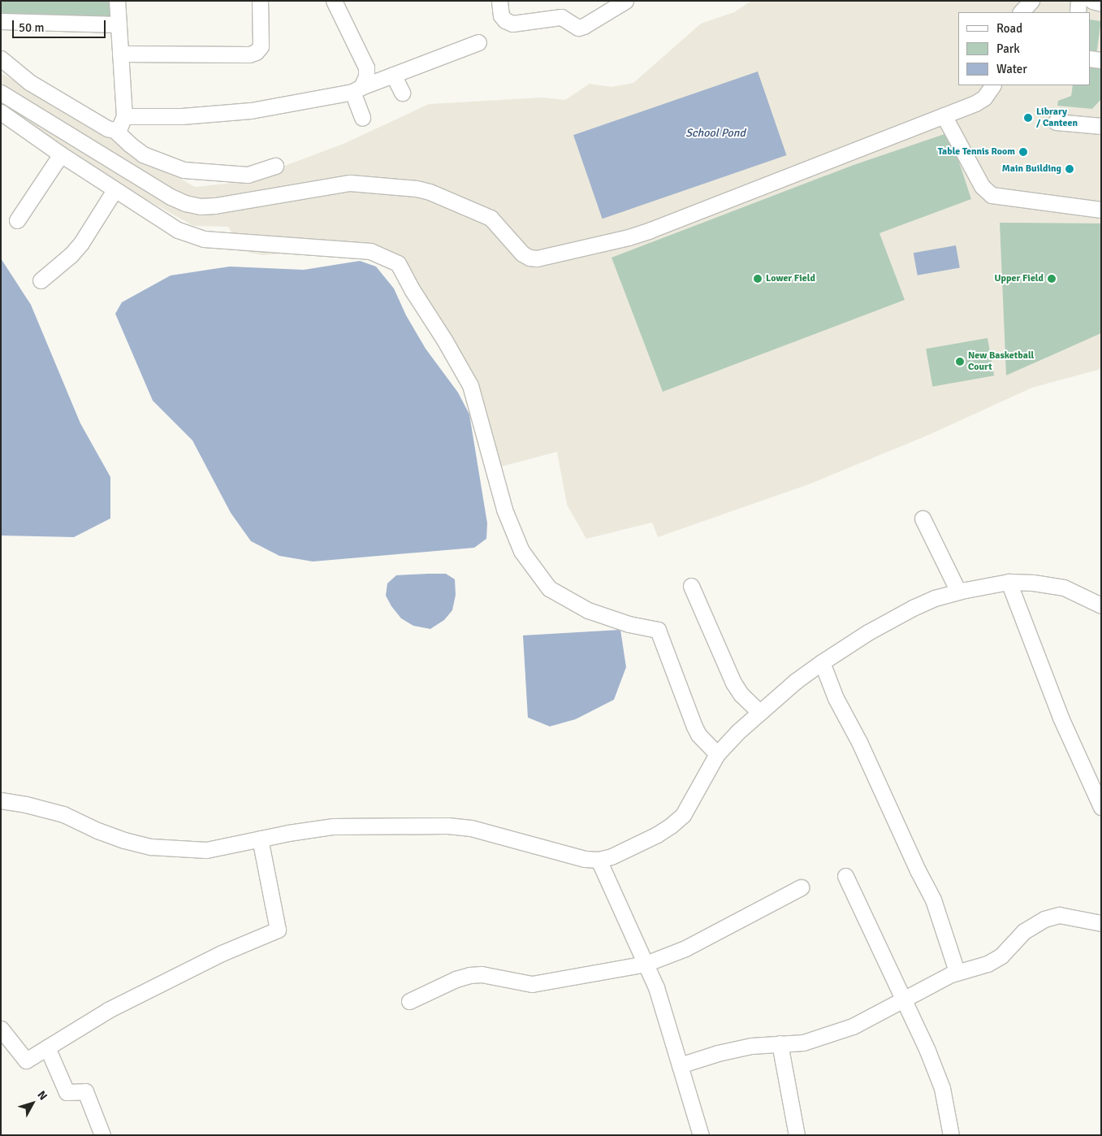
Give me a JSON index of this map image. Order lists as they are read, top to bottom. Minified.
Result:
{"water":["School Pond"],"places":["Library / Canteen","Table Tennis Room","Main Building","Lower Field","Upper Field","New Basketball Court"],"legend":["Road","Park","Water"],"scale_bar":"50 m","north":"top right"}
